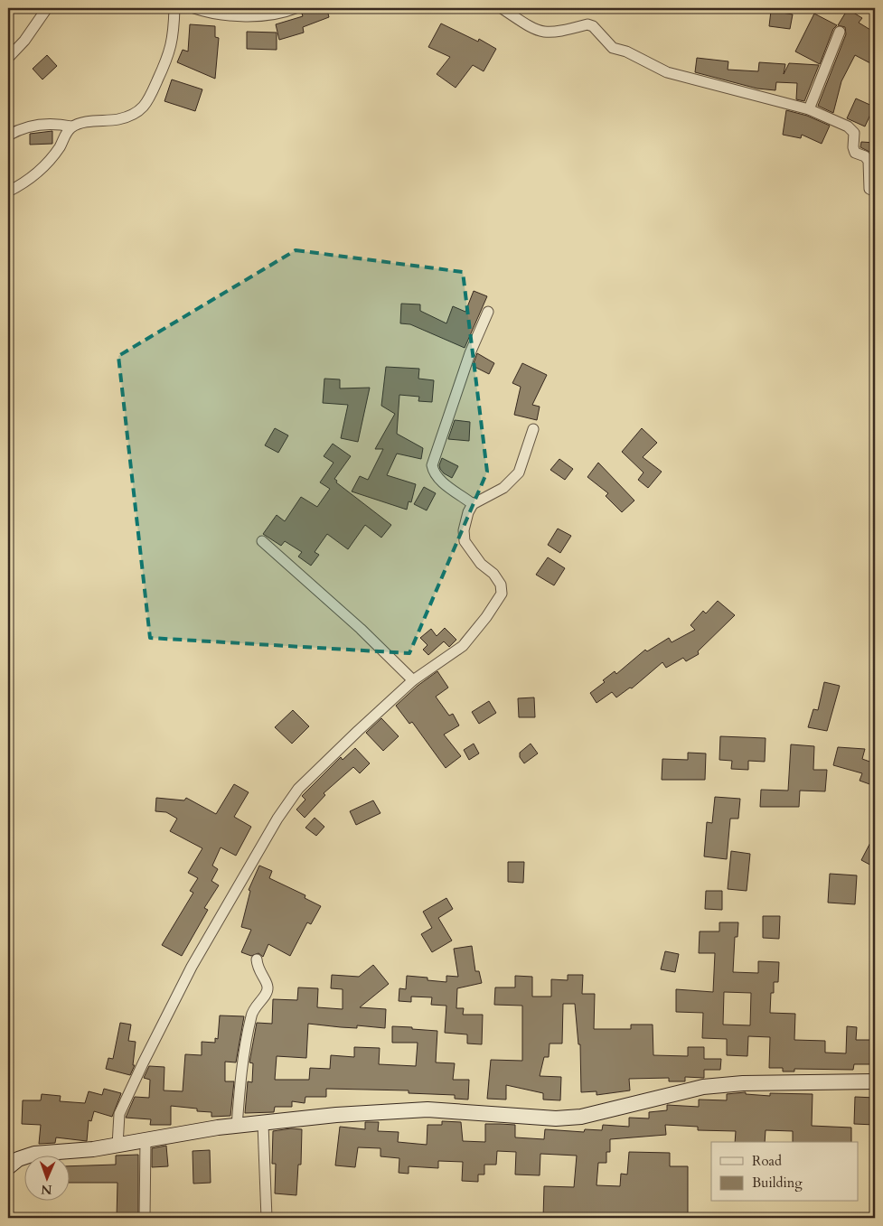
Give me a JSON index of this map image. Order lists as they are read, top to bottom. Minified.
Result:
{"legend":["Road","Building"],"north":"bottom"}
